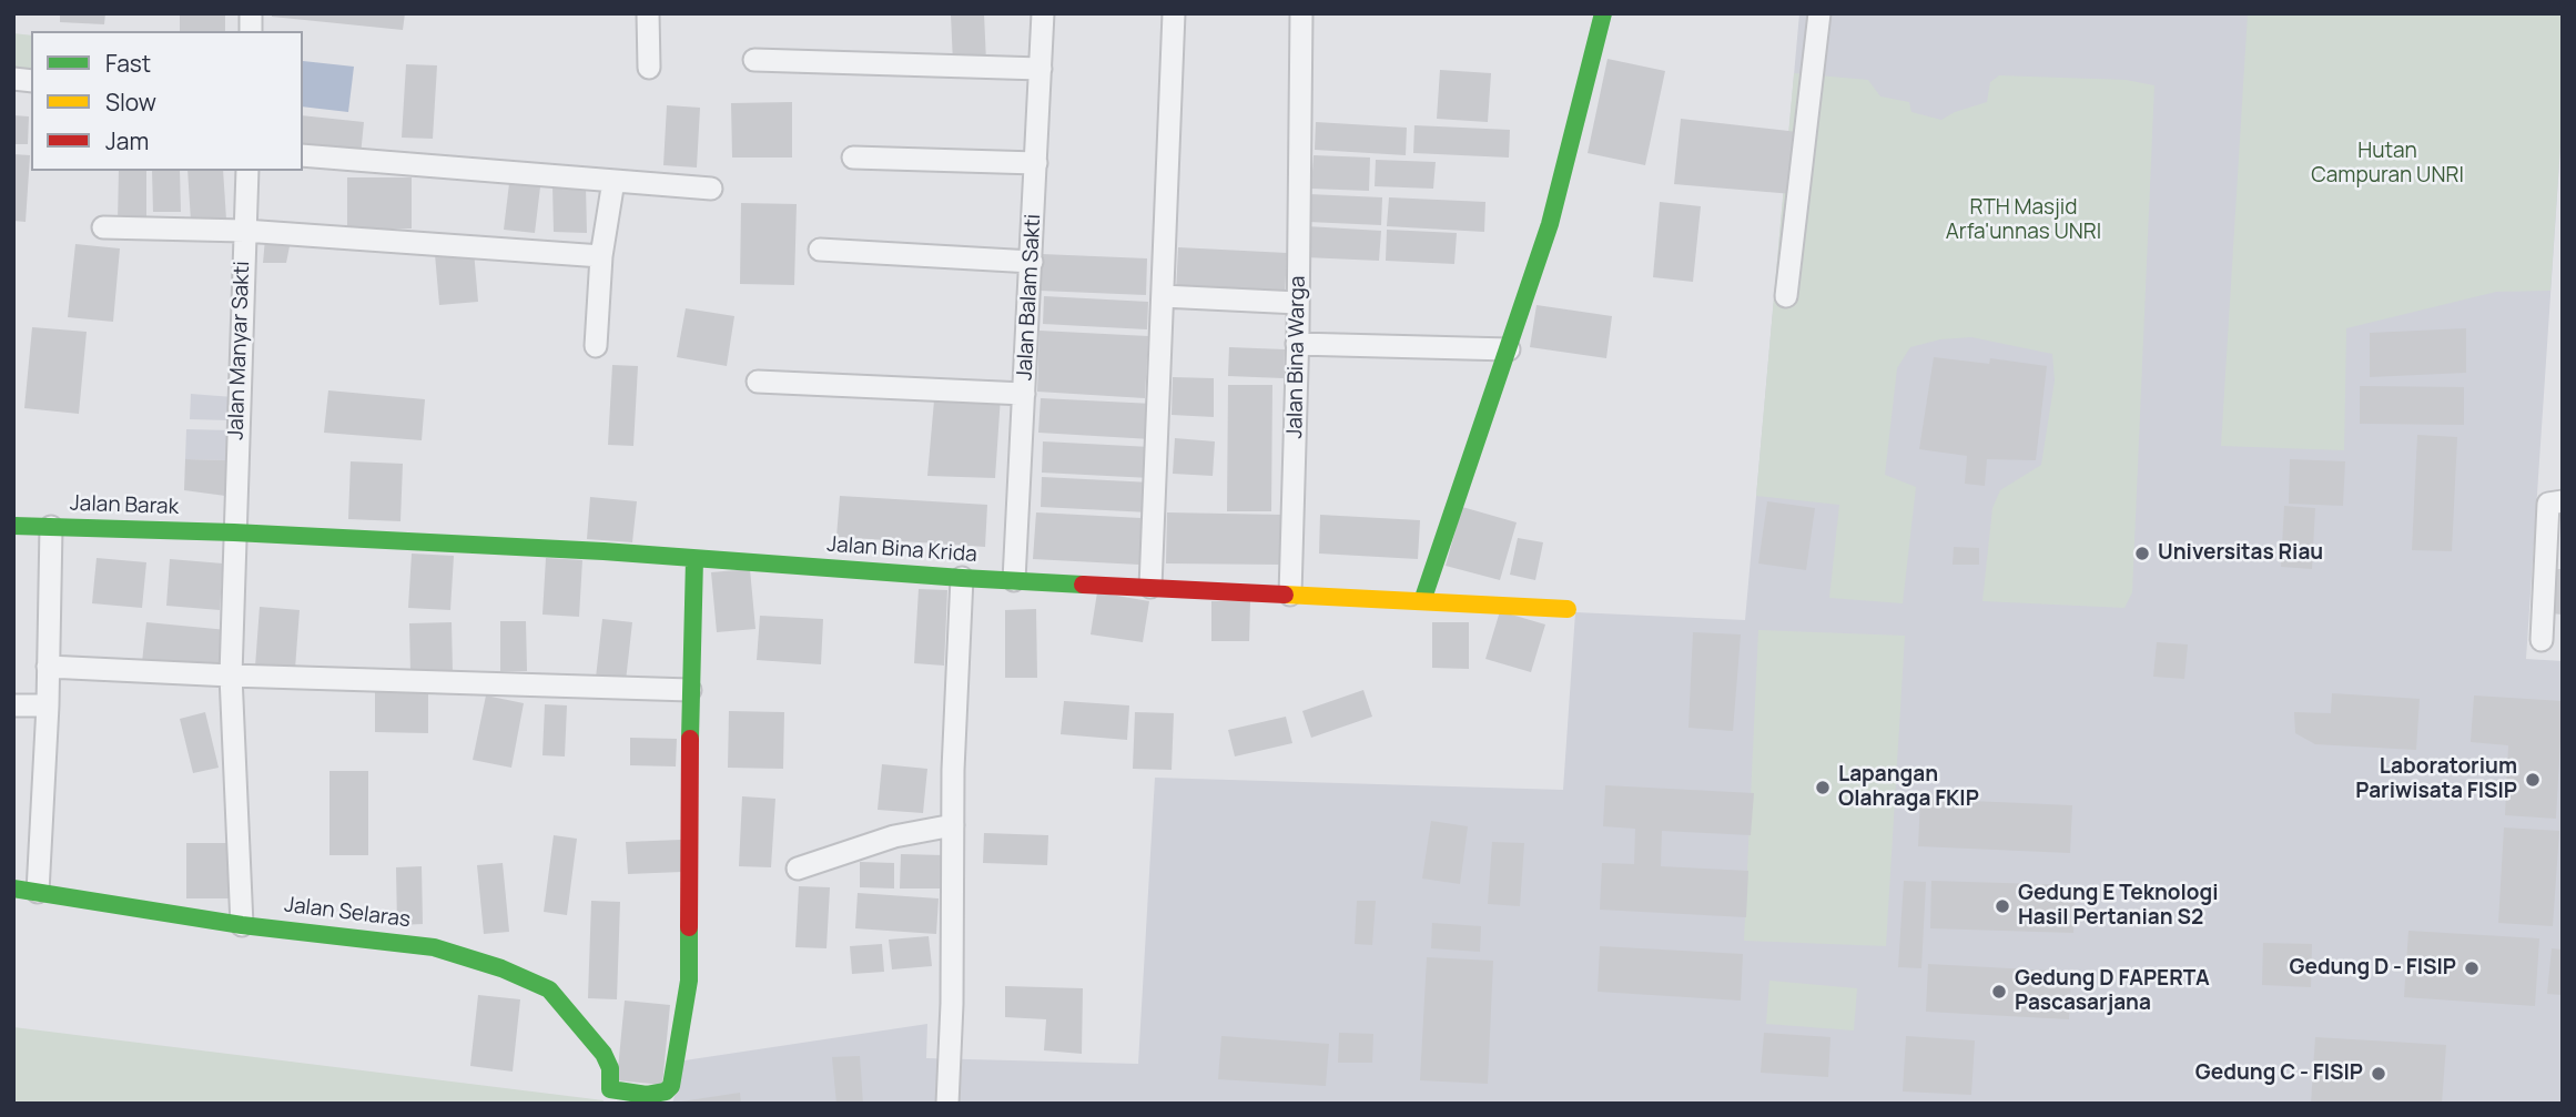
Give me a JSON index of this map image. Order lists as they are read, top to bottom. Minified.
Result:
{"streets":{"street":["Jalan Balam Sakti","Jalan Manyar Sakti","Jalan Bina Warga","Jalan Barak","Jalan Bina Krida","Jalan Selaras"]},"crossings":[["Jalan Balam Sakti","Jalan Bina Krida"],["Jalan Manyar Sakti","Jalan Barak"],["Jalan Manyar Sakti","Jalan Bina Krida"],["Jalan Manyar Sakti","Jalan Selaras"],["Jalan Bina Warga","Jalan Bina Krida"],["Jalan Barak","Jalan Bina Krida"]],"parks":["Hutan Campuran UNRI","RTH Masjid Arfa'unnas UNRI"],"places":["Universitas Riau","Laboratorium Pariwisata FISIP","Lapangan Olahraga FKIP","Gedung E Teknologi Hasil Pertanian S2","Gedung D - FISIP","Gedung D FAPERTA Pascasarjana","Gedung C - FISIP"],"legend":["Fast","Slow","Jam"]}
